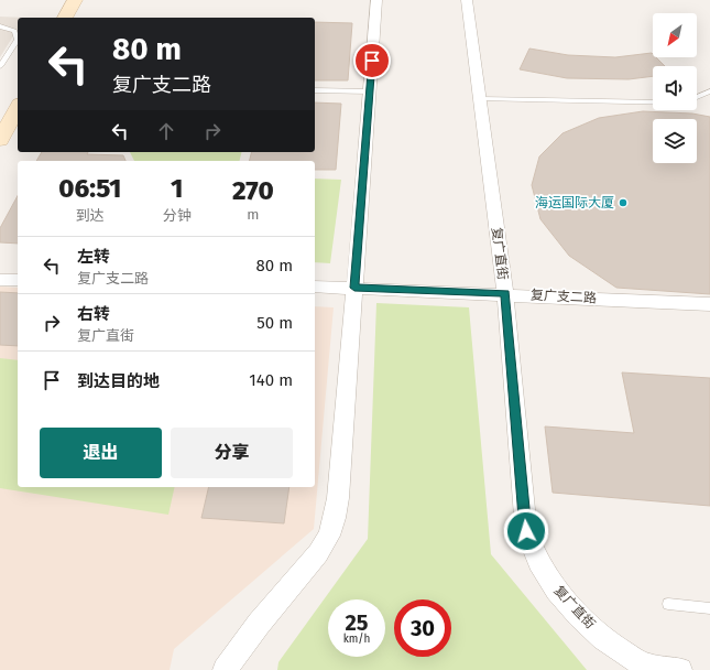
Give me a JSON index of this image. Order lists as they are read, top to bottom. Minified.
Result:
{"streets":{"street":["复广直街","复广支二路"]},"crossings":[["复广直街","复广支二路"]],"places":["海运国际大厦"],"north":"bottom left","page":{"turn":["80 m","复广支二路"],"eta":["06:51","到达","1","分钟","270","m"],"list":[{"name":"左转","note":"复广支二路","value":"80 m"},{"name":"右转","note":"复广直街","value":"50 m"},{"name":"到达目的地","value":"140 m"}],"buttons":["退出","分享"],"speed":"25 km/h","limit":"30"}}
